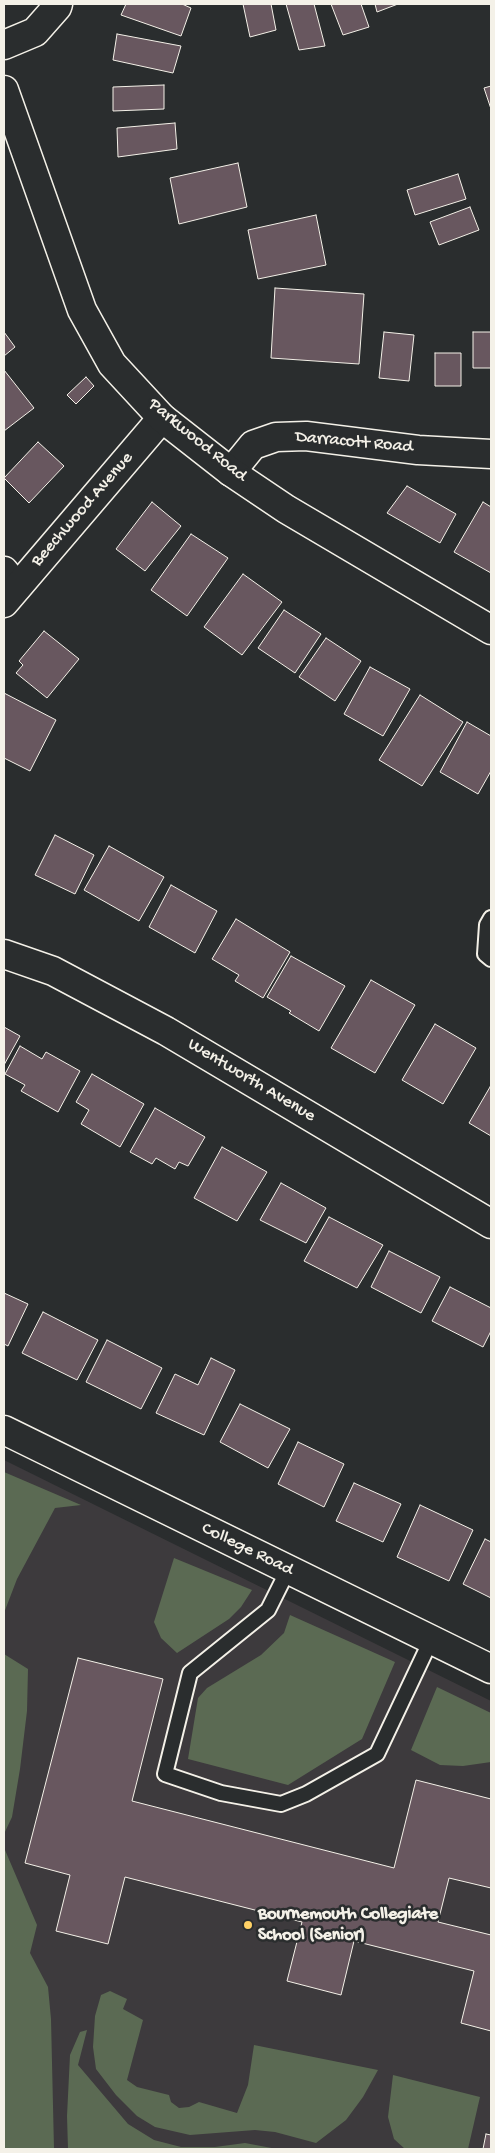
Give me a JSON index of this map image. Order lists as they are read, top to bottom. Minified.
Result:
{"streets":{"street":["Parkwood Road","Darracott Road","Beechwood Avenue","Wentworth Avenue","College Road"]},"crossings":[["Parkwood Road","Darracott Road"],["Parkwood Road","Beechwood Avenue"]],"places":["Bournemouth Collegiate School (Senior)"]}
